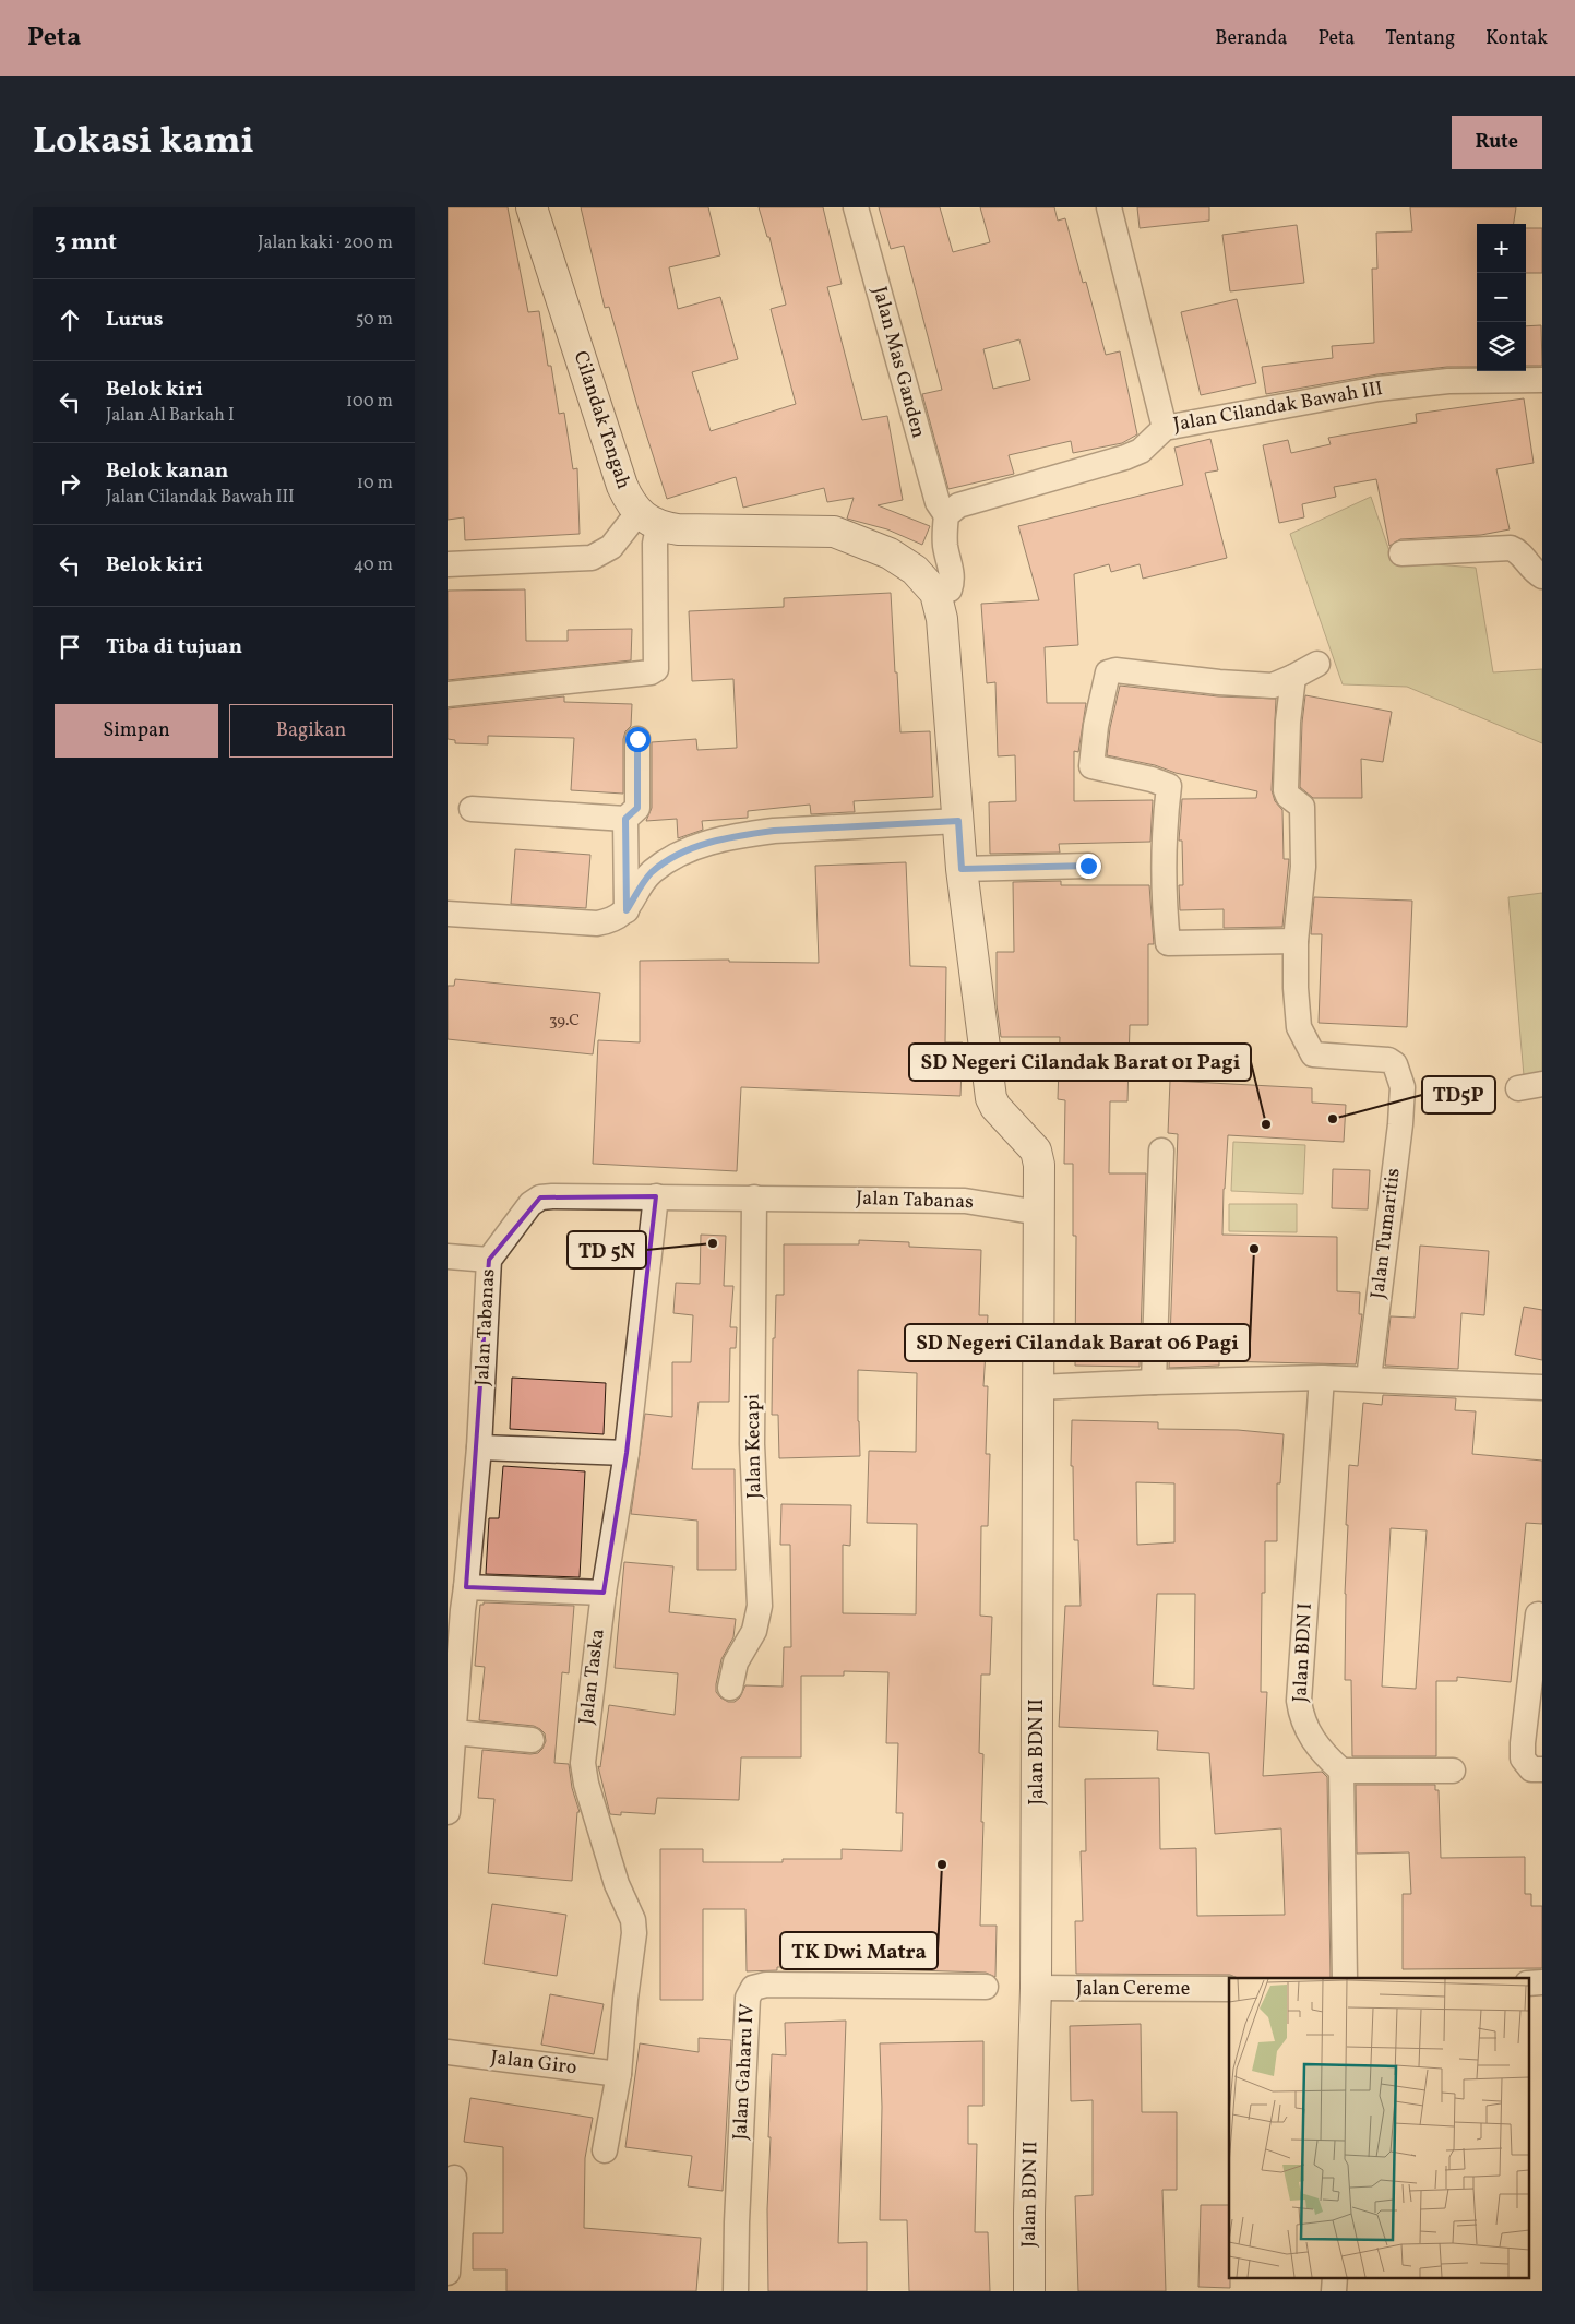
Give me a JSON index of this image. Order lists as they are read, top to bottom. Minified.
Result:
{"streets":{"street":["Jalan Mas Ganden","Jalan Cilandak Bawah III","Cilandak Tengah","Jalan Tabanas","Jalan Tumaritis","Jalan Kecapi","Jalan BDN I","Jalan Taska","Jalan BDN II","Jalan Cereme","Jalan Giro","Jalan Gaharu IV"]},"crossings":[["Jalan Mas Ganden","Jalan Cilandak Bawah III"],["Jalan Tabanas","Jalan Kecapi"],["Jalan Tabanas","Jalan Taska"],["Jalan Tabanas","Jalan BDN II"],["Jalan Taska","Jalan Giro"],["Jalan BDN II","Jalan Cereme"]],"places":["TD5P","SD Negeri Cilandak Barat 01 Pagi","TD 5N","SD Negeri Cilandak Barat 06 Pagi","TK Dwi Matra"],"house_numbers":["39.C"],"page":{"header":"Peta","nav":["Beranda","Peta","Tentang","Kontak"],"title":"Lokasi kami","buttons":["Rute",["Simpan","Bagikan"]],"heading":["3 mnt","Jalan kaki · 200 m"],"map_buttons":["+","−"],"list":[["Lurus","50 m"],["Belok kiri","Jalan Al Barkah I","100 m"],["Belok kanan","Jalan Cilandak Bawah III","10 m"],["Belok kiri","40 m"],"Tiba di tujuan"]}}
